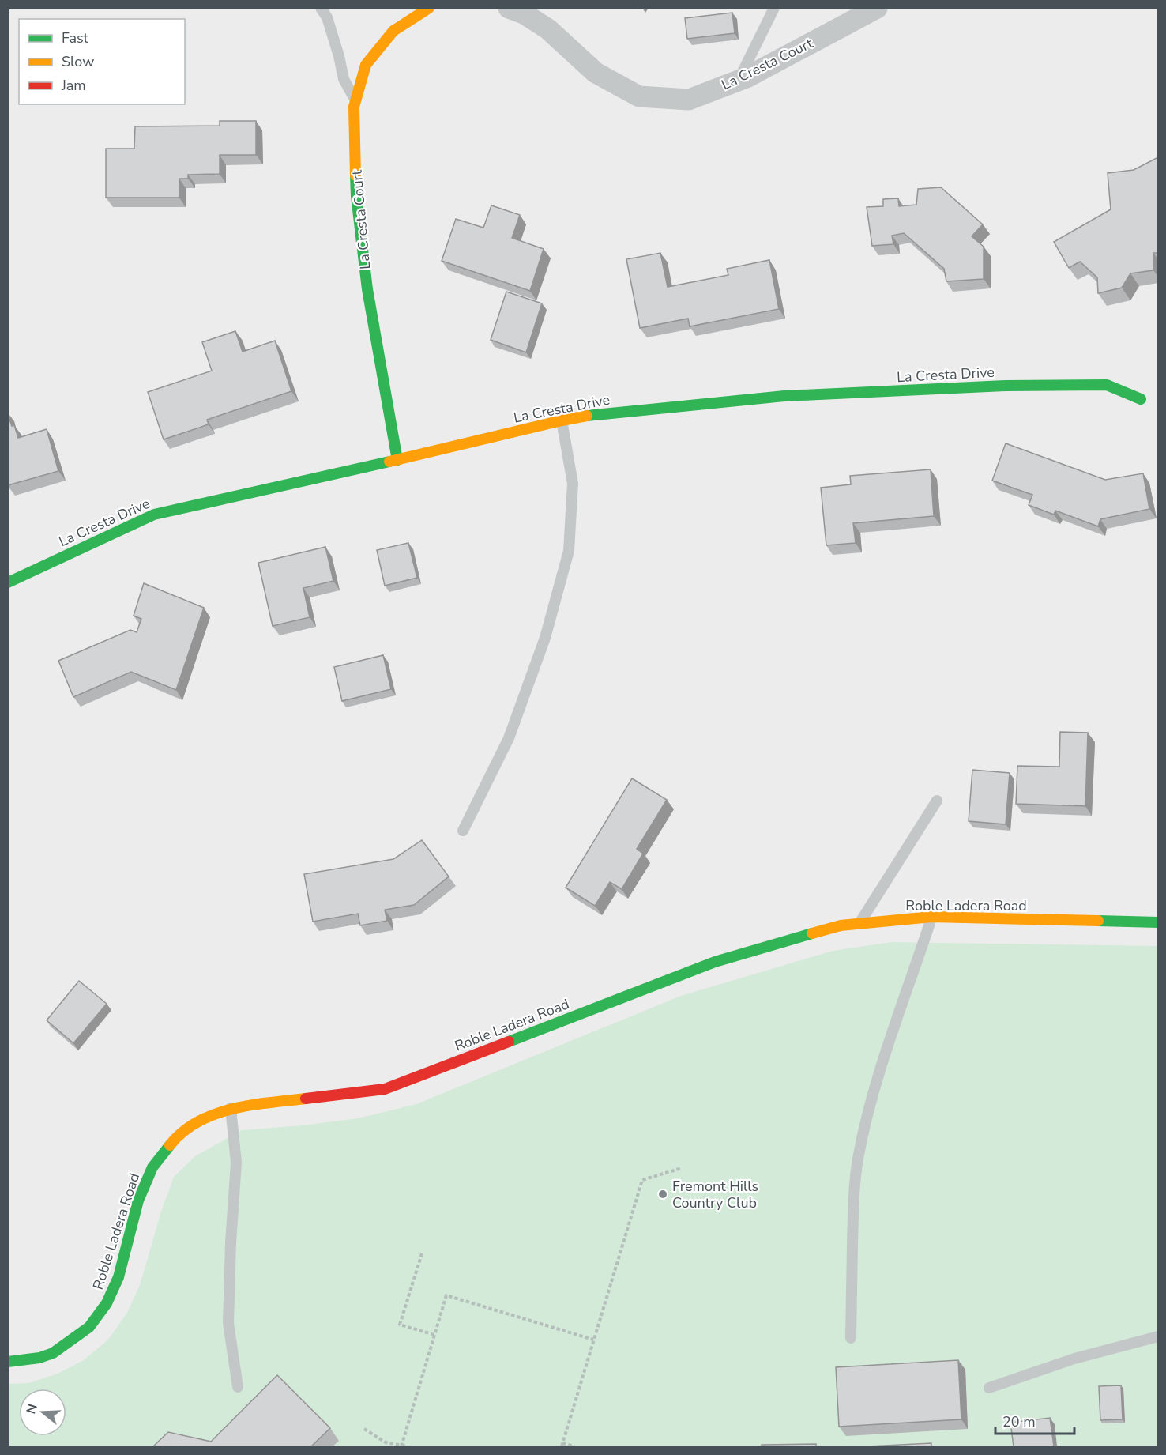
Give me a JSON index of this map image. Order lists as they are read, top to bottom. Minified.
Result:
{"streets":{"street":["La Cresta Court","La Cresta Drive","Roble Ladera Road"]},"crossings":[["La Cresta Court","La Cresta Drive"]],"places":["Fremont Hills Country Club"],"legend":["Fast","Slow","Jam"],"scale_bar":"20 m","north":"left"}
